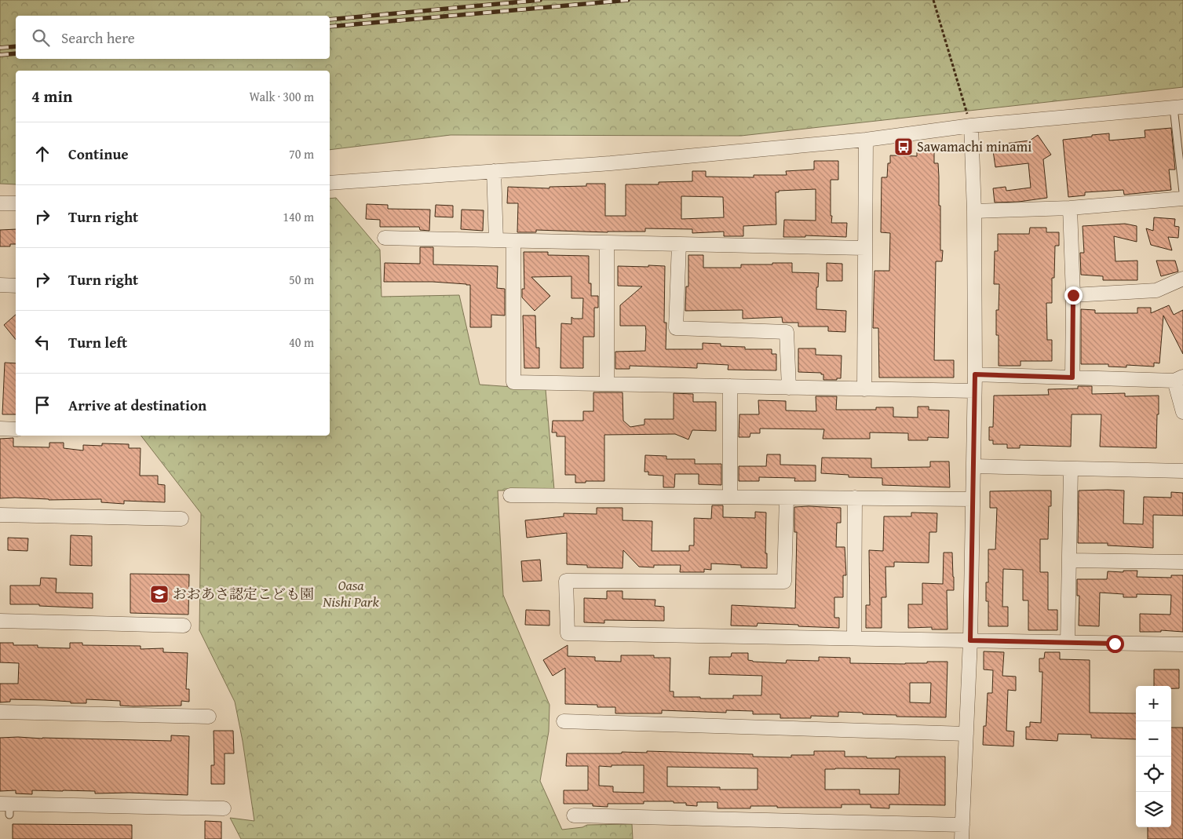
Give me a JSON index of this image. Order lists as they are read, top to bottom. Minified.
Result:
{"parks":["Oasa Nishi Park"],"places":{"bus stop":["Sawamachi minami"],"school or university":["おおあさ認定こども園"]},"page":{"search":"Search here","heading":["4 min","Walk · 300 m"],"list":[["Continue","70 m"],["Turn right","140 m"],["Turn right","50 m"],["Turn left","40 m"],"Arrive at destination"],"map_buttons":["+","−"]}}
